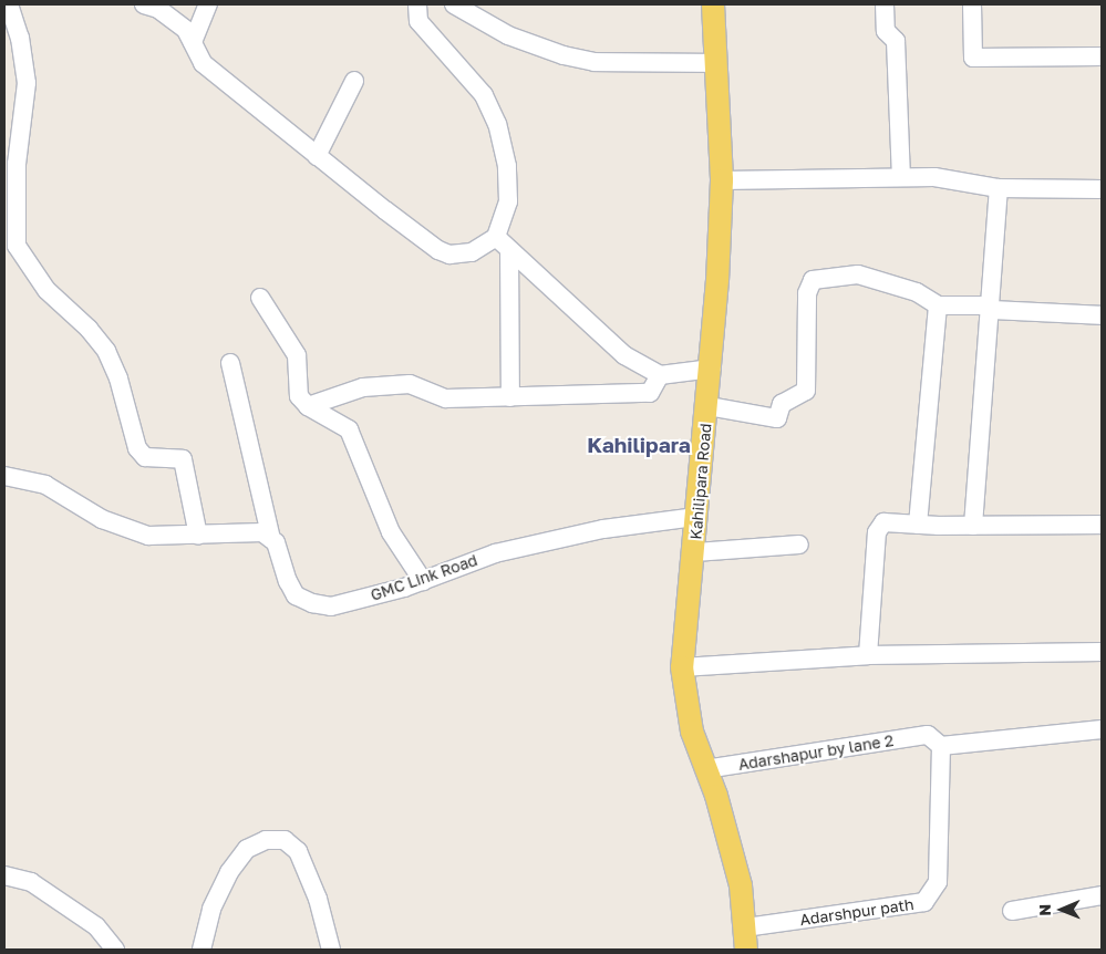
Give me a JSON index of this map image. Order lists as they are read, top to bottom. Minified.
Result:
{"streets":{"main road":["Kahilipara Road"],"street":["GMC Link Road","Adarshapur by lane 2","Adarshpur path"]},"crossings":[["Kahilipara Road","GMC Link Road"],["Kahilipara Road","Adarshapur by lane 2"],["Kahilipara Road","Adarshpur path"],["Adarshapur by lane 2","Adarshpur path"]],"districts":["Kahilipara"],"north":"left"}
